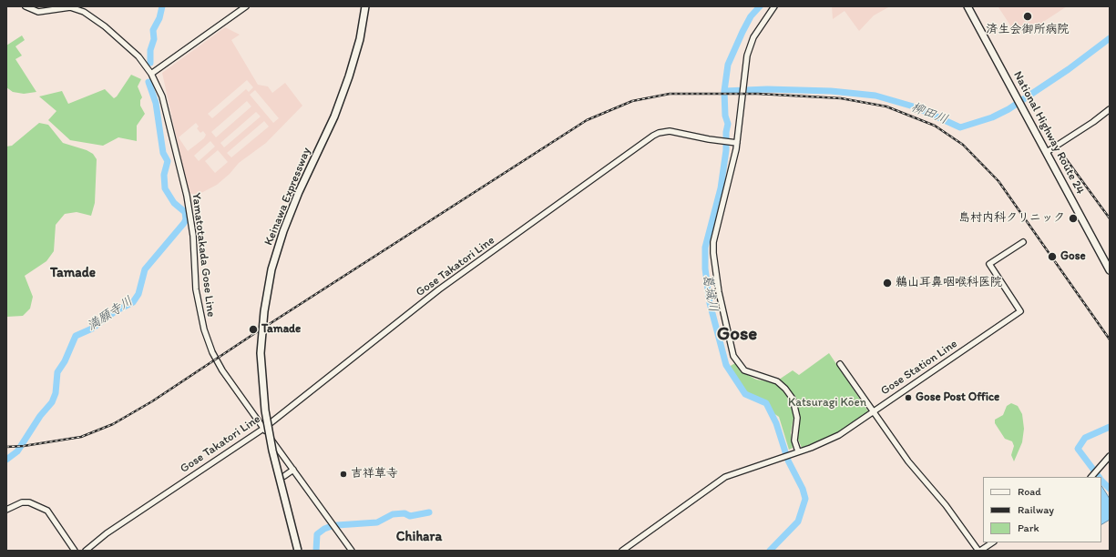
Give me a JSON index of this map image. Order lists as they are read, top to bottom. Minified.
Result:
{"streets":{"highway":["National Highway Route 24","Keinawa Expressway"],"main road":["Yamatotakada Gose Line","Gose Takatori Line","Gose Station Line"]},"crossings":[["Yamatotakada Gose Line","Gose Takatori Line"]],"districts":["Tamade","Gose","Chihara"],"water":["柳田川","葛城川","満願寺川"],"parks":["Katsuragi Kōen"],"places":["済生会御所病院","島村内科クリニック","Gose","鵜山耳鼻咽喉科医院","Tamade","Gose Post Office","吉祥草寺"],"legend":["Road","Railway","Park"]}
